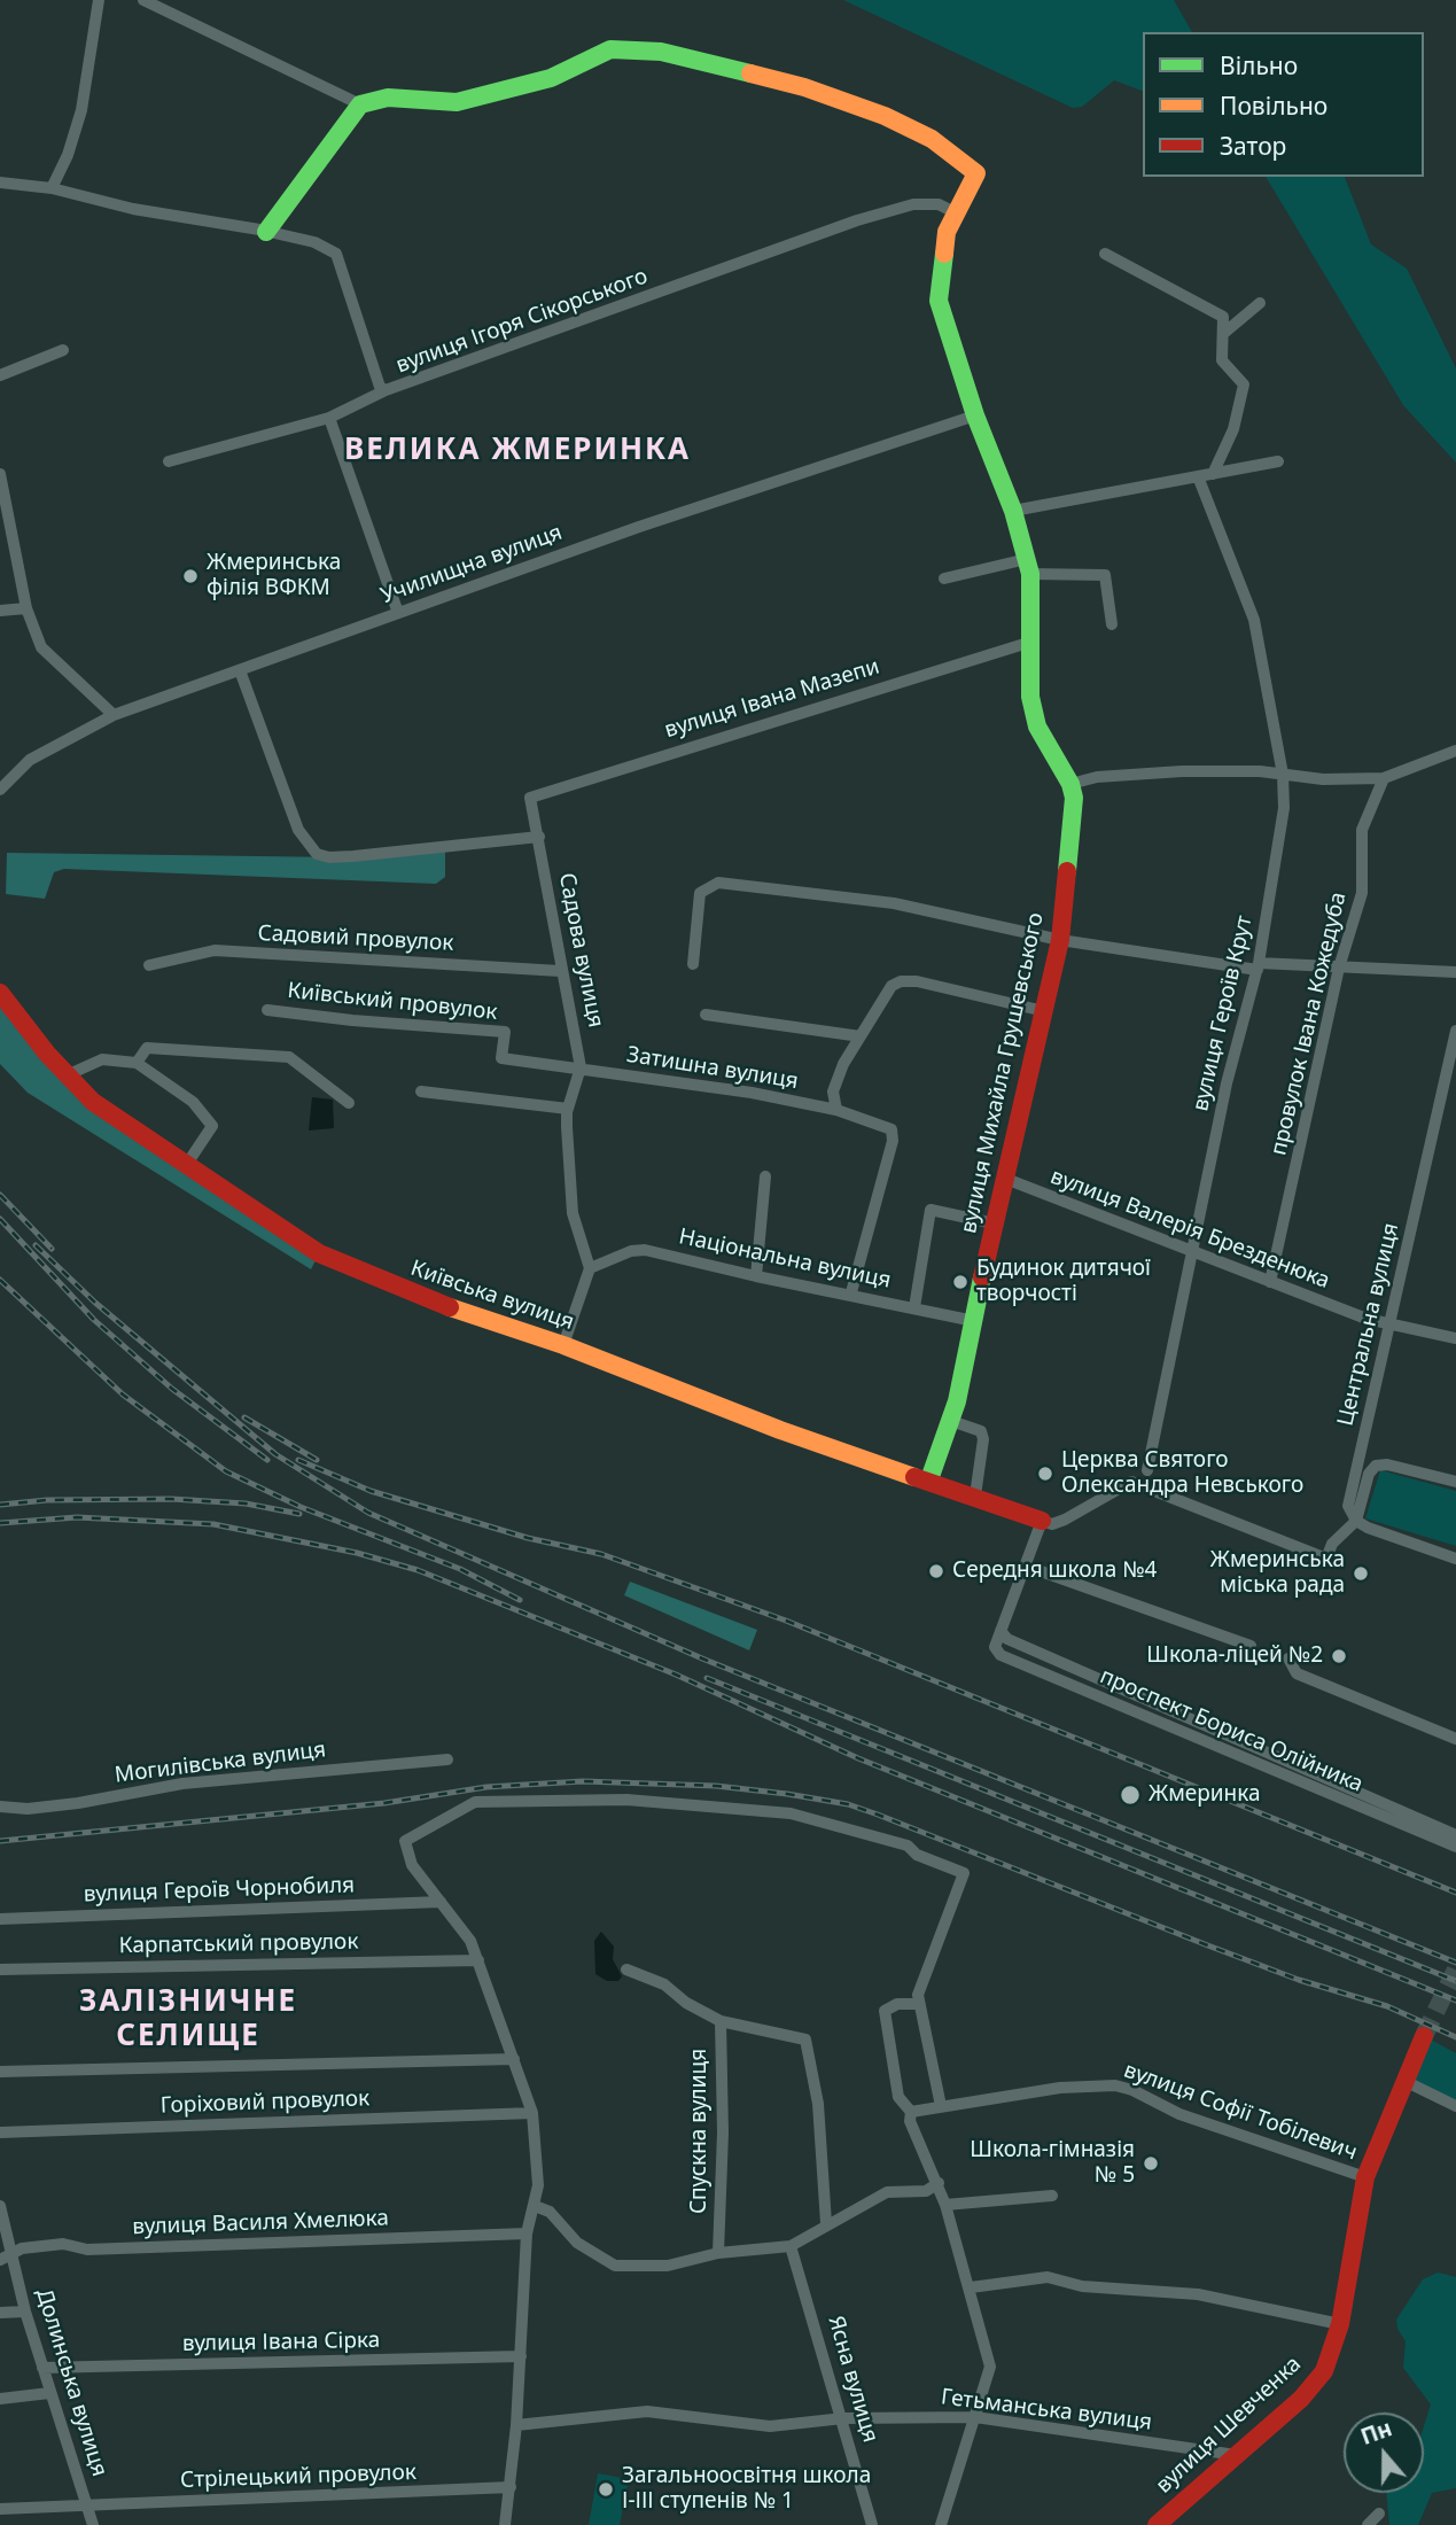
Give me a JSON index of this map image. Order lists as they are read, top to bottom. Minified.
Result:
{"streets":{"street":["вулиця Ігоря Сікорського","Училищна вулиця","вулиця Івана Мазепи","Садовий провулок","Садова вулиця","Київський провулок","вулиця Героїв Крут","провулок Івана Кожедуба","Затишна вулиця","вулиця Михайла Грушевського","вулиця Валерія Брезденюка","Національна вулиця","Київська вулиця","Центральна вулиця","проспект Бориса Олійника","Могилівська вулиця","вулиця Героїв Чорнобиля","Карпатський провулок","Горіховий провулок","вулиця Софії Тобілевич","Спускна вулиця","вулиця Василя Хмелюка","вулиця Івана Сірка","Ясна вулиця","Долинська вулиця","Гетьманська вулиця","вулиця Шевченка","Стрілецький провулок"]},"crossings":[["вулиця Ігоря Сікорського","вулиця Михайла Грушевського"],["Училищна вулиця","вулиця Михайла Грушевського"],["вулиця Івана Мазепи","Садова вулиця"],["вулиця Івана Мазепи","вулиця Михайла Грушевського"],["Садовий провулок","Садова вулиця"],["Садова вулиця","Київський провулок"],["Садова вулиця","Затишна вулиця"],["Садова вулиця","Національна вулиця"],["Київський провулок","Затишна вулиця"],["вулиця Героїв Крут","вулиця Валерія Брезденюка"],["провулок Івана Кожедуба","вулиця Валерія Брезденюка"],["Затишна вулиця","Національна вулиця"],["вулиця Михайла Грушевського","вулиця Валерія Брезденюка"],["вулиця Михайла Грушевського","Національна вулиця"],["вулиця Михайла Грушевського","Київська вулиця"],["вулиця Валерія Брезденюка","Центральна вулиця"],["вулиця Софії Тобілевич","вулиця Шевченка"],["вулиця Василя Хмелюка","Долинська вулиця"],["вулиця Івана Сірка","Долинська вулиця"],["Ясна вулиця","Гетьманська вулиця"],["Долинська вулиця","Стрілецький провулок"],["Гетьманська вулиця","вулиця Шевченка"]],"districts":["ВЕЛИКА ЖМЕРИНКА","ЗАЛІЗНИЧНЕ СЕЛИЩЕ"],"places":["Жмеринська філія ВФКМ","Будинок дитячої творчості","Церква Святого Олександра Невського","Середня школа №4","Жмеринська міська рада","Школа-ліцей №2","Жмеринка","Школа-гімназія № 5","Загальноосвітня школа І-ІІІ ступенів № 1"],"legend":["Вільно","Повільно","Затор"],"north":"top"}
